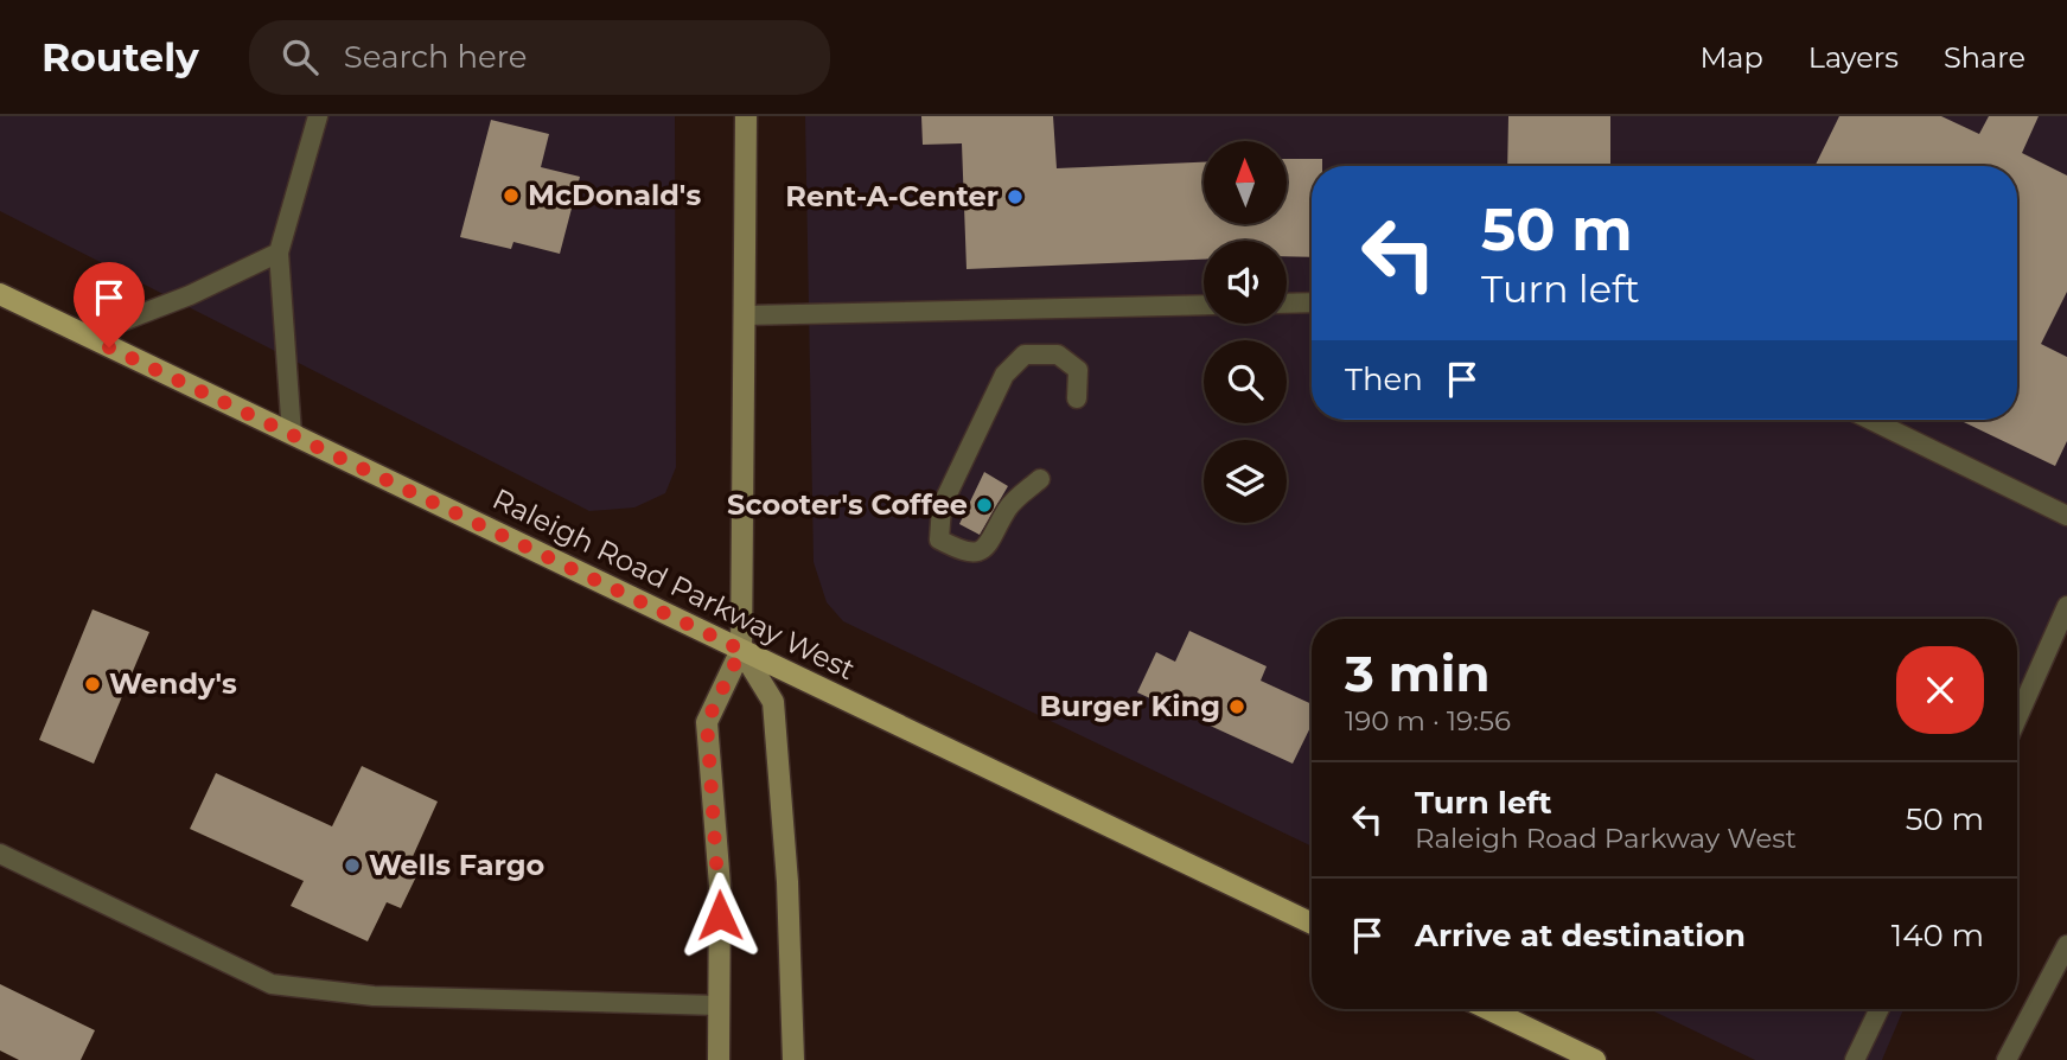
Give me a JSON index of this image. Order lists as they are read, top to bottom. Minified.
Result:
{"streets":{"main road":["Raleigh Road Parkway West"]},"places":["McDonald's","Rent-A-Center","Scooter's Coffee","Wendy's","Burger King","Wells Fargo"],"north":"top","page":{"header":"Routely","search":"Search here","nav":["Map","Layers","Share"],"turn":["50 m","Turn left"],"then":"Then","heading":["3 min","190 m · 19:56"],"list":[{"name":"Turn left","note":"Raleigh Road Parkway West","value":"50 m"},{"name":"Arrive at destination","value":"140 m"}]}}
